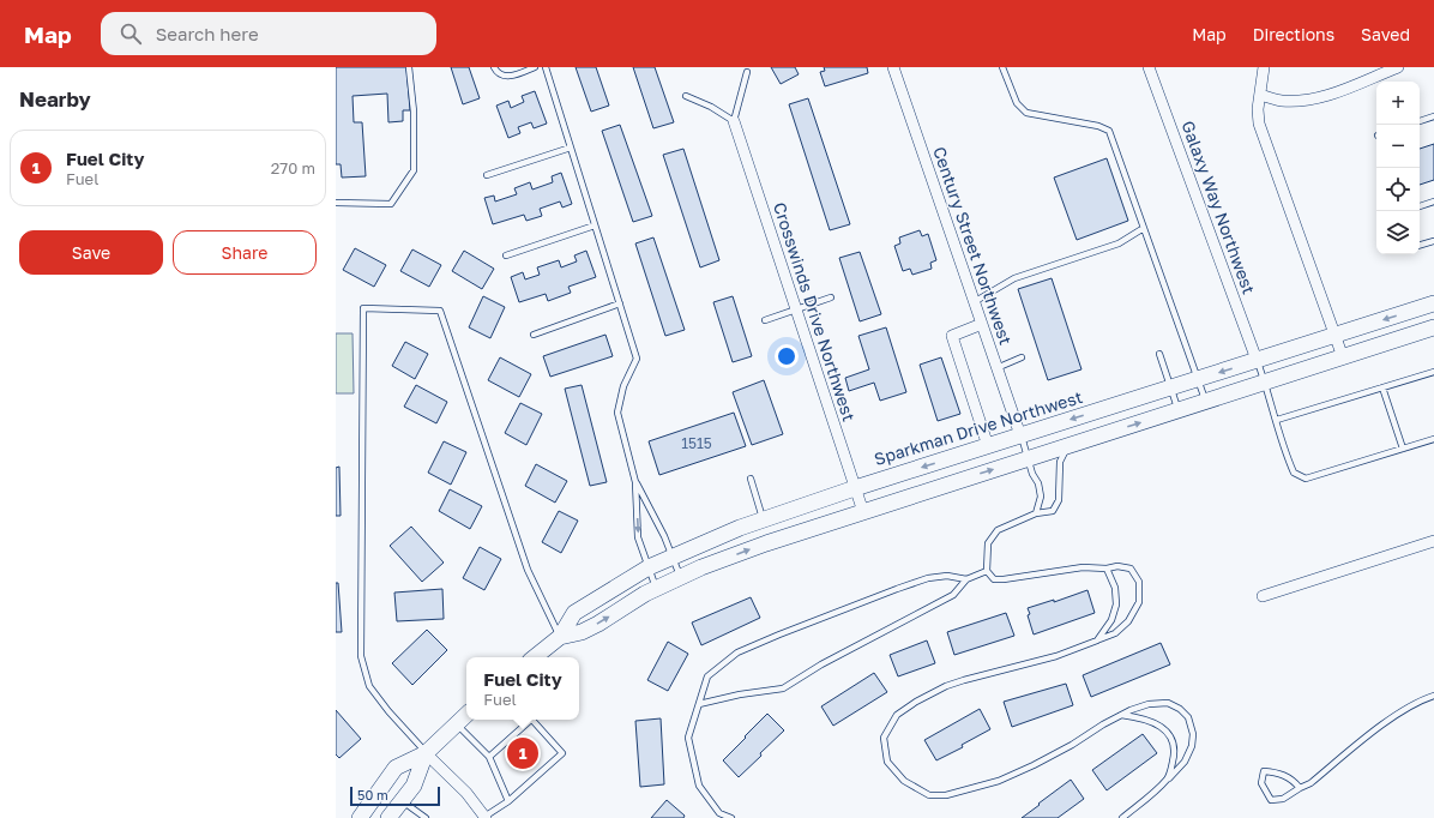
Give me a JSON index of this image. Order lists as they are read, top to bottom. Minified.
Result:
{"streets":{"main road":["Sparkman Drive Northwest"],"street":["Galaxy Way Northwest","Century Street Northwest","Crosswinds Drive Northwest"]},"crossings":[["Galaxy Way Northwest","Sparkman Drive Northwest"],["Century Street Northwest","Sparkman Drive Northwest"],["Crosswinds Drive Northwest","Sparkman Drive Northwest"]],"house_numbers":["1515"],"scale_bar":"50 m","page":{"header":"Map","search":"Search here","nav":["Map","Directions","Saved"],"heading":"Nearby","map_buttons":["+","−"],"list":[{"mark":"1","name":"Fuel City","note":"Fuel","value":"270 m"}],"buttons":["Save","Share"],"popup":["Fuel City","Fuel"],"pins":"1","scale":"50 m"}}
